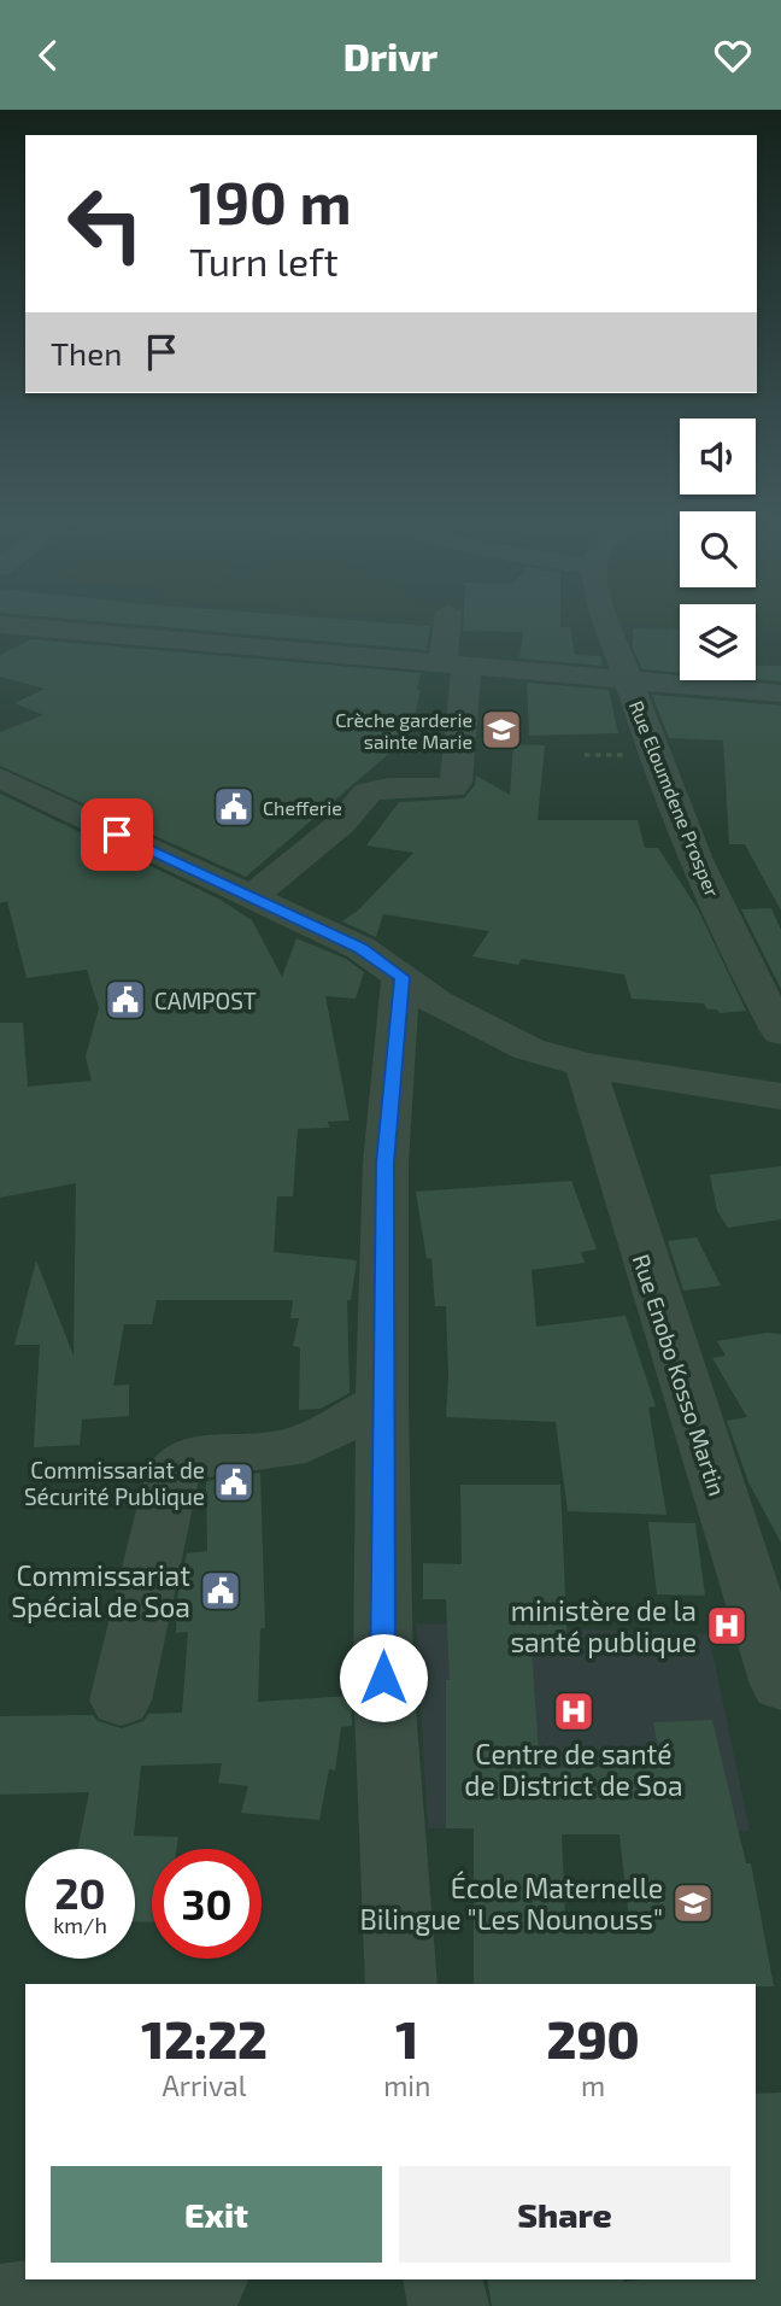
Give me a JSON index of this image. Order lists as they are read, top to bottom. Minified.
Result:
{"streets":{"street":["Rue Eloumdene Prosper","Rue Enobo Kosso Martin"]},"places":{"school or university":["Crèche garderie sainte Marie","École Maternelle Bilingue \"Les Nounouss\""],"public building":["Chefferie","CAMPOST","Commissariat de Sécurité Publique","Commissariat Spécial de Soa"],"hospital":["ministère de la santé publique","Centre de santé de District de Soa"]},"page":{"header":"Drivr","turn":["190 m","Turn left"],"then":"Then","speed":"20 km/h","limit":"30","eta":["12:22","Arrival","1","min","290","m"],"buttons":["Exit","Share"]}}
